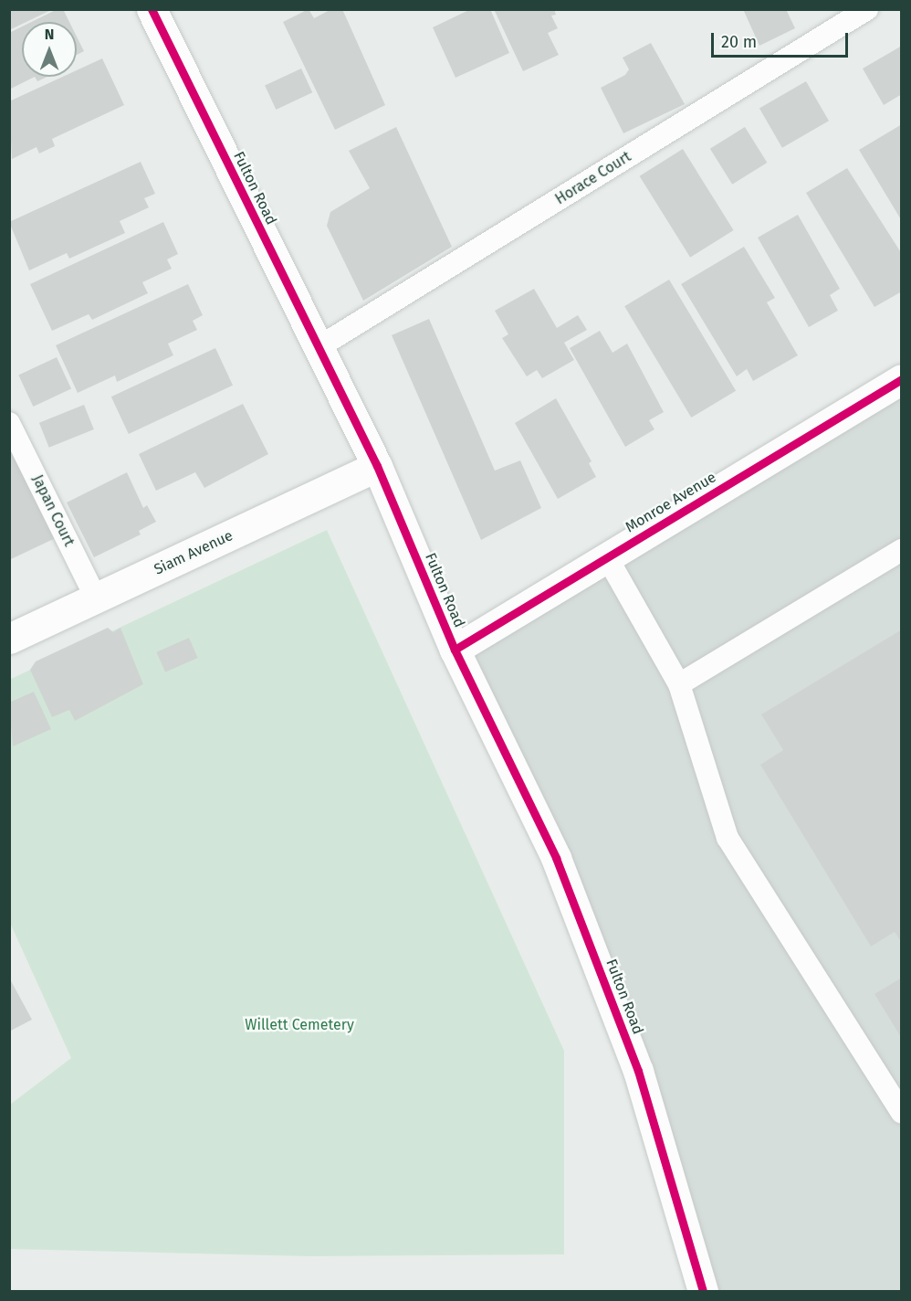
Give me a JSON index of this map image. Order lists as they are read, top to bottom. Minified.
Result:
{"streets":{"main road":["Fulton Road","Monroe Avenue","Siam Avenue"],"lane":["Horace Court","Japan Court"]},"crossings":[["Horace Court","Fulton Road"],["Fulton Road","Monroe Avenue"],["Fulton Road","Siam Avenue"],["Japan Court","Siam Avenue"]],"parks":["Willett Cemetery"],"scale_bar":"20 m","north":"top"}
